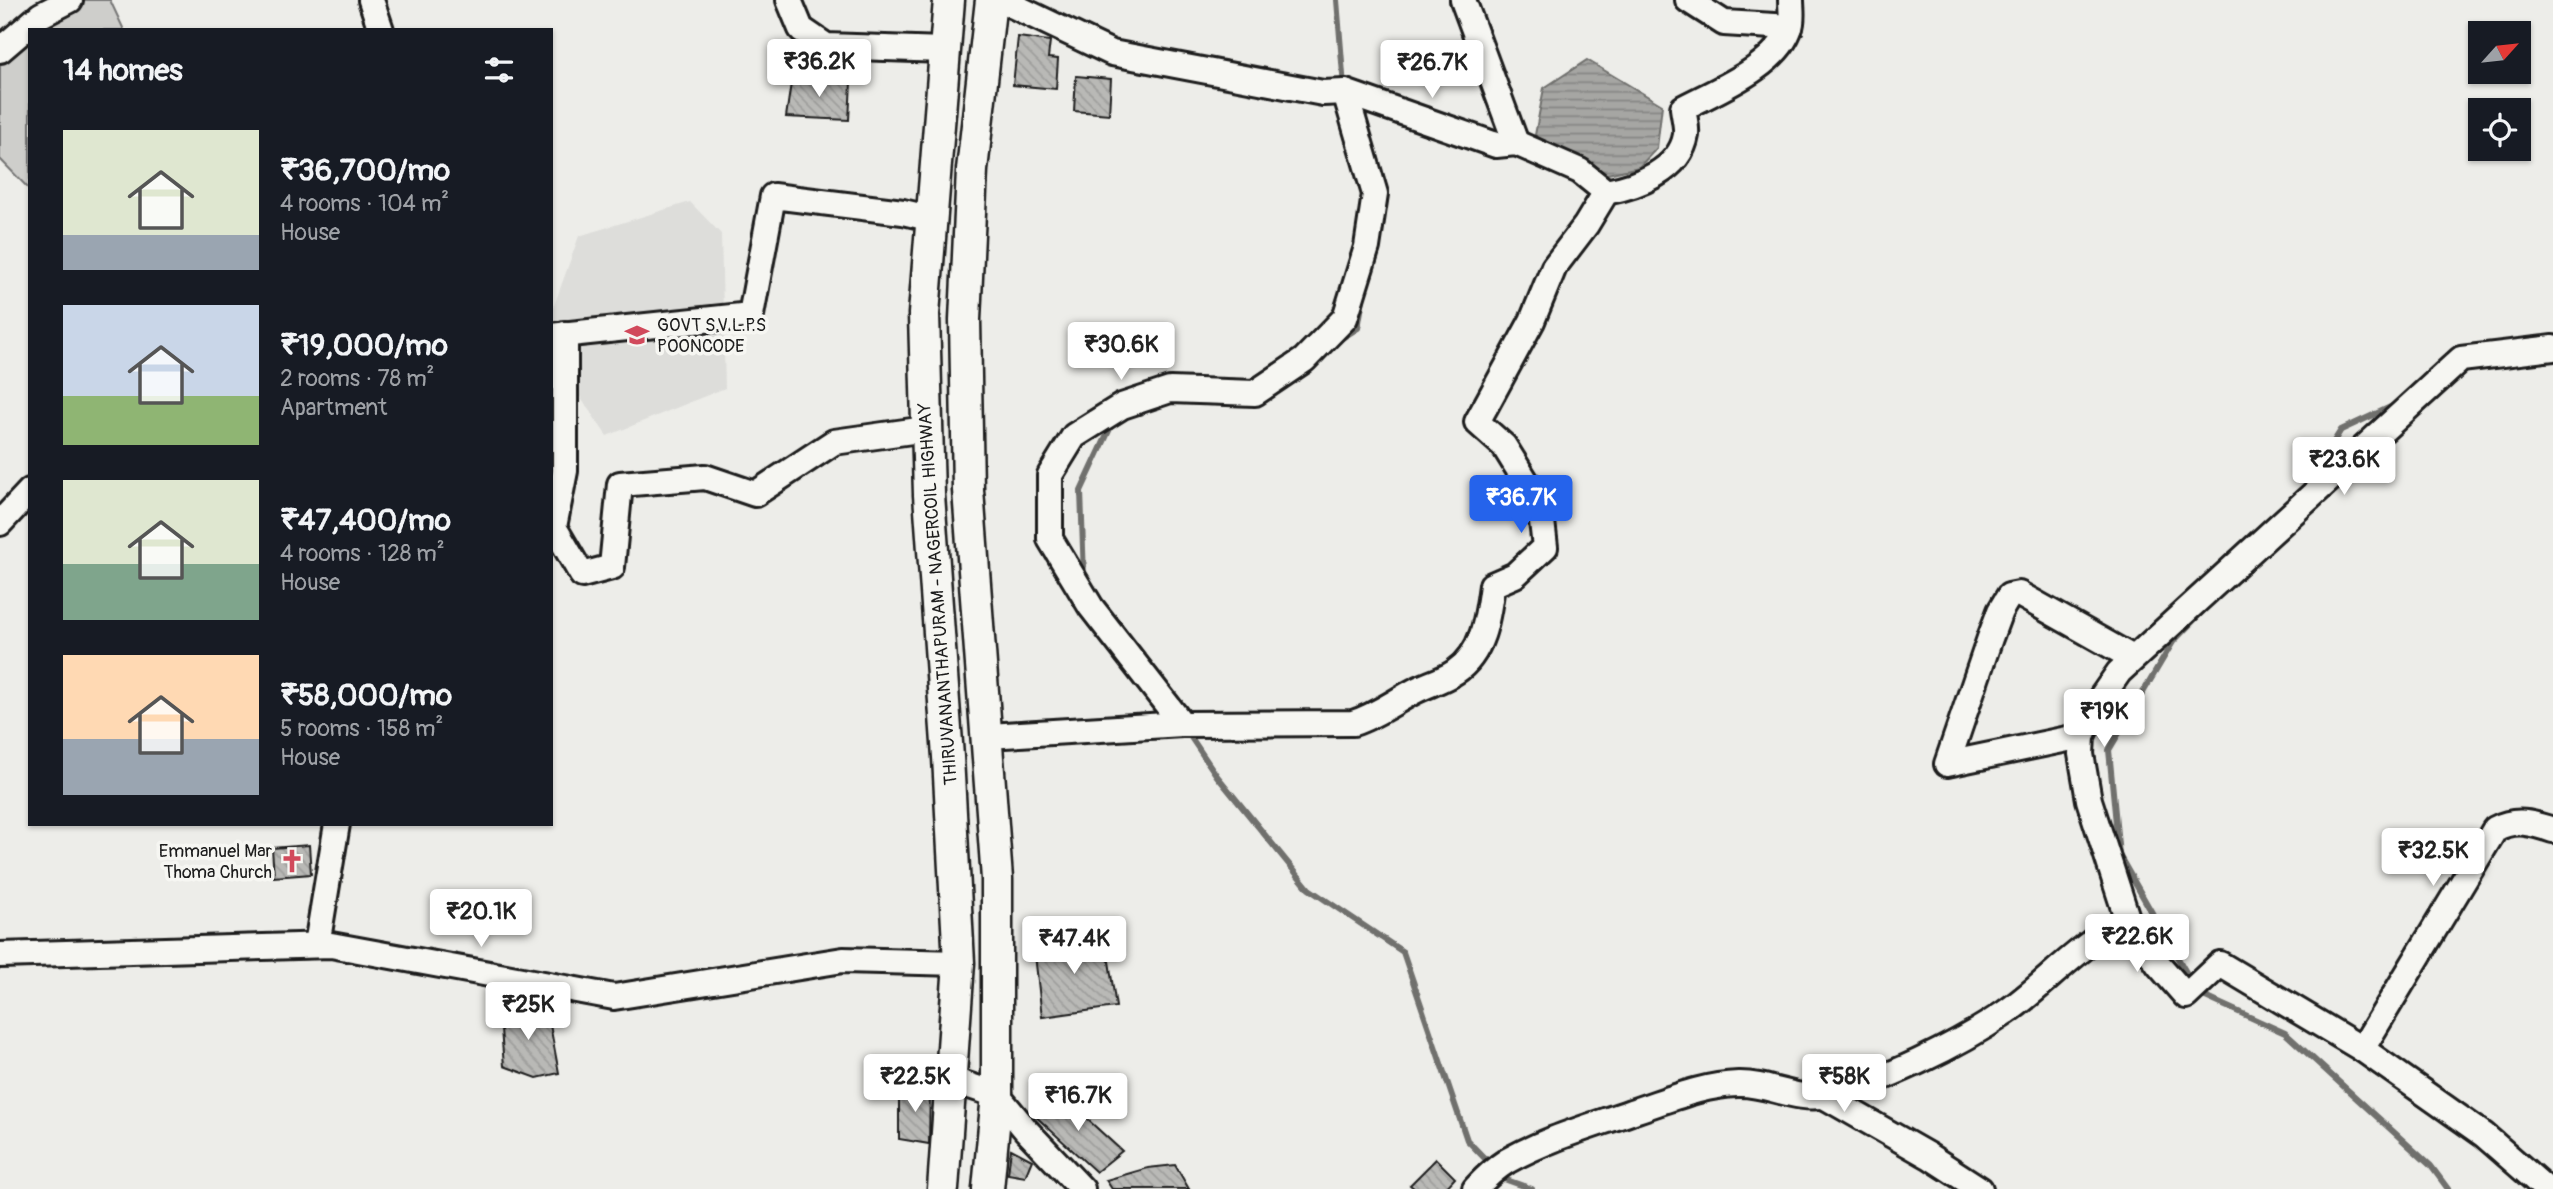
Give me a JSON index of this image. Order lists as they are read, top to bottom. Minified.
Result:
{"streets":{"main road":["THIRUVANANTHAPURAM - NAGERCOIL HIGHWAY"]},"places":{"school or university":["GOVT S.V.L.P.S POONCODE"],"church":["Emmanuel Mar Thoma Church"]},"north":"top right","page":{"heading":"14 homes","price":["₹36.2K","₹26.7K","₹30.6K","₹23.6K","₹36.7K","₹19K","₹32.5K","₹20.1K","₹22.6K","₹47.4K","₹25K","₹22.5K","₹58K","₹16.7K"],"list":[{"name":"₹36,700/mo","note":"4 rooms · 104 m² · House"},{"name":"₹19,000/mo","note":"2 rooms · 78 m² · Apartment"},{"name":"₹47,400/mo","note":"4 rooms · 128 m² · House"},{"name":"₹58,000/mo","note":"5 rooms · 158 m² · House"}]}}
